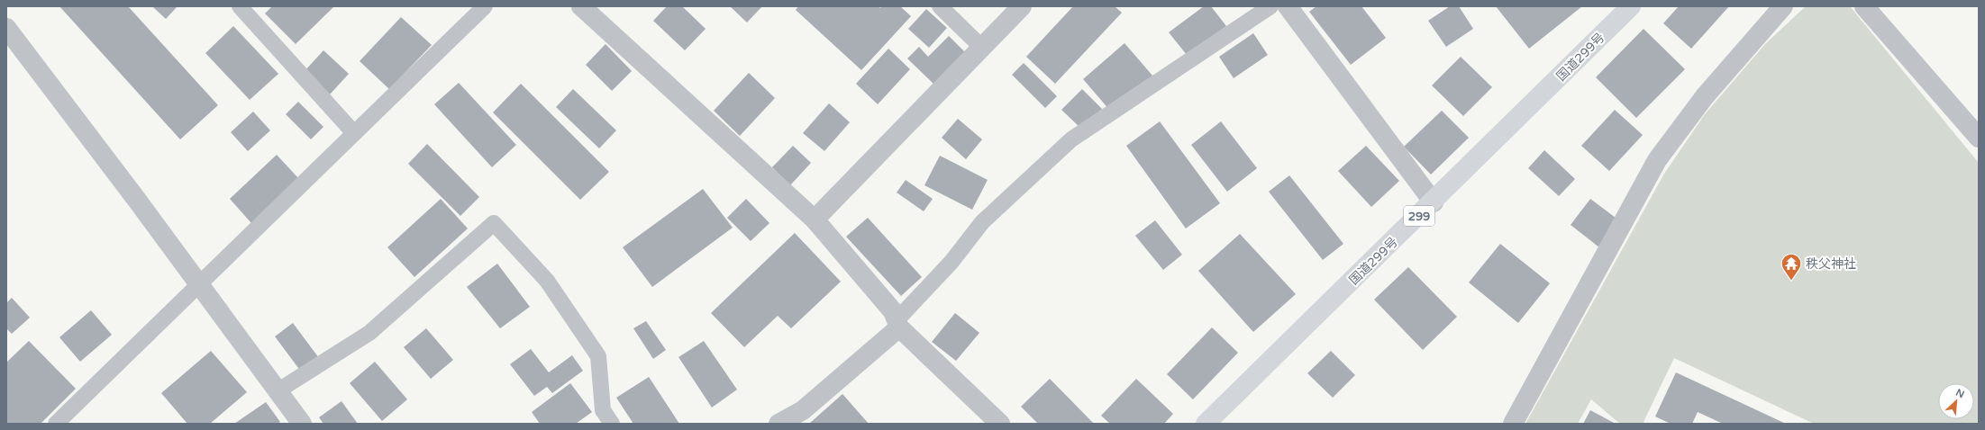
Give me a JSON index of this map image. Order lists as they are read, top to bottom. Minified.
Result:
{"streets":{"highway":["国道299号","299"]},"places":{"temple":["秩父神社"]},"north":"top right"}
